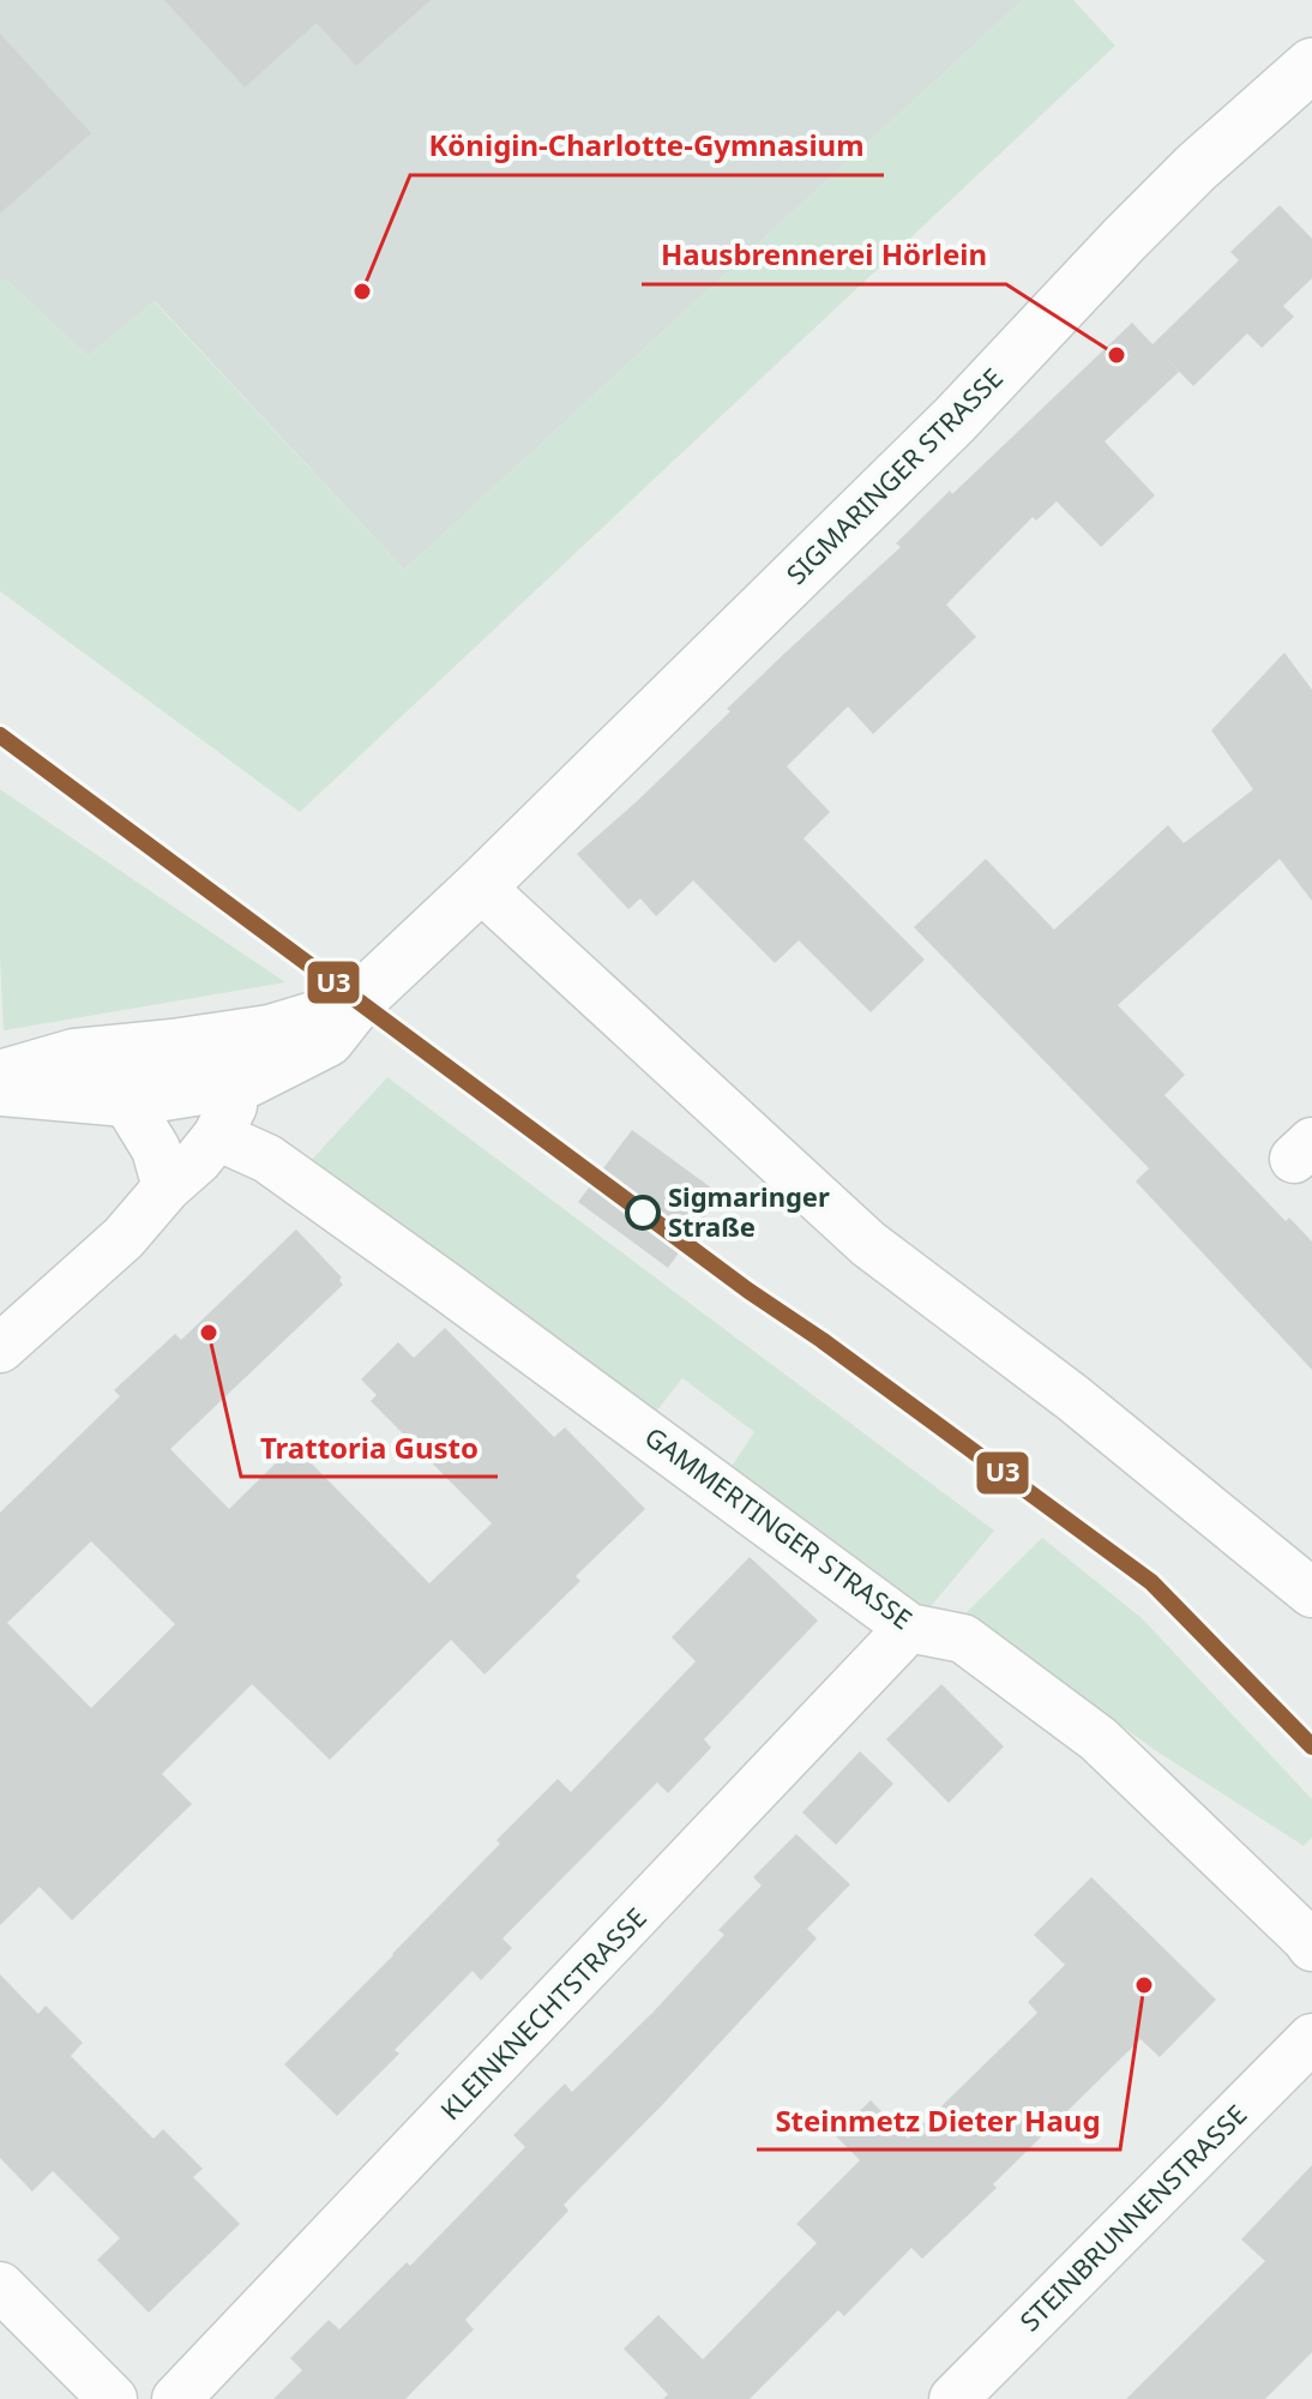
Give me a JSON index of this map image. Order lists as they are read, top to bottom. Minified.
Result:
{"streets":{"main road":["SIGMARINGER STRASSE"],"street":["GAMMERTINGER STRASSE","KLEINKNECHTSTRASSE","STEINBRUNNENSTRASSE"]},"crossings":[["GAMMERTINGER STRASSE","KLEINKNECHTSTRASSE"]],"places":["Königin-Charlotte-Gymnasium","Hausbrennerei Hörlein","Sigmaringer Straße","Trattoria Gusto","Steinmetz Dieter Haug"],"lines":["transit line U3"]}
